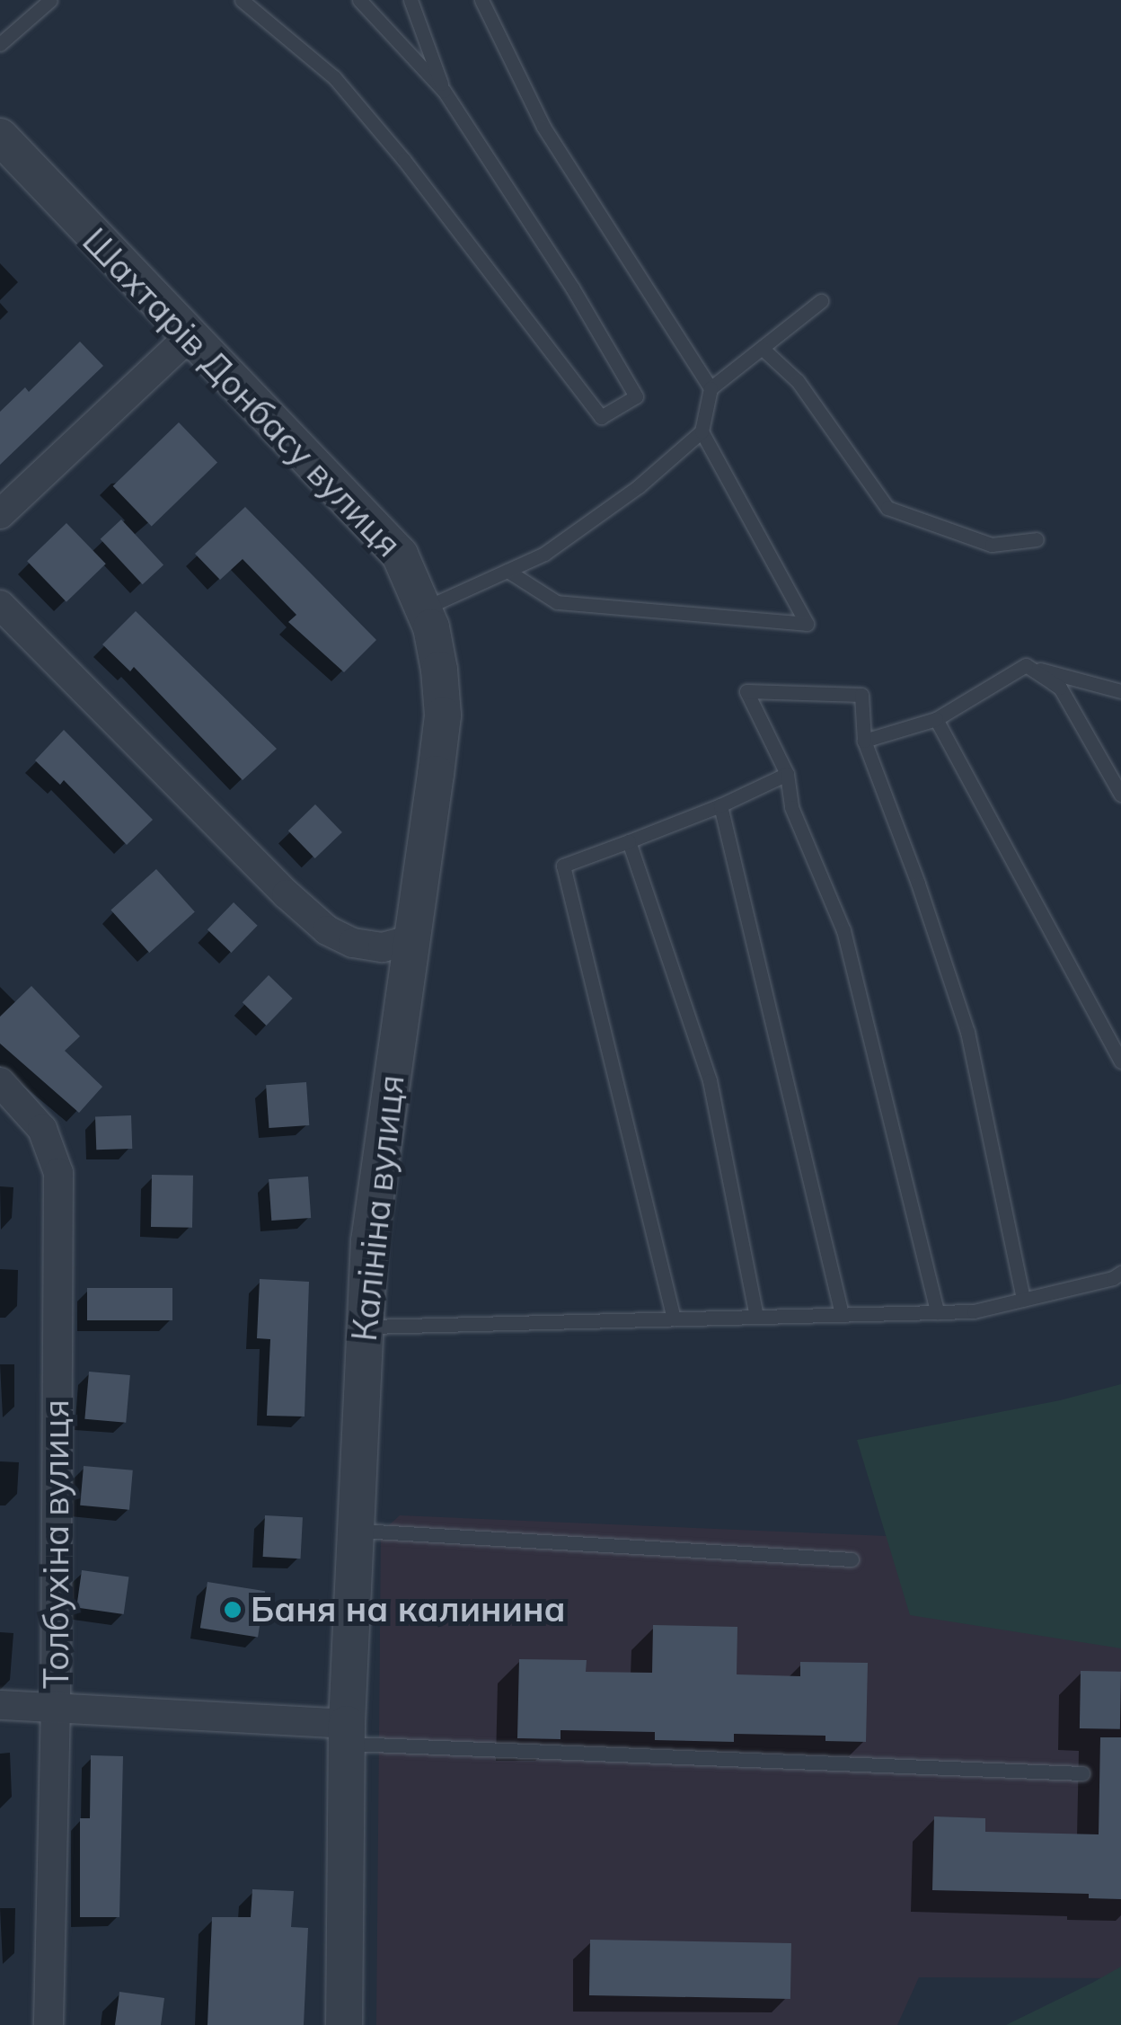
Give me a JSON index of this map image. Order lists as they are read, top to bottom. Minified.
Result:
{"streets":{"street":["Шахтарів Донбасу вулиця","Калініна вулиця","Толбухіна вулиця"]},"crossings":[["Шахтарів Донбасу вулиця","Калініна вулиця"]],"places":["Баня на калинина"]}
